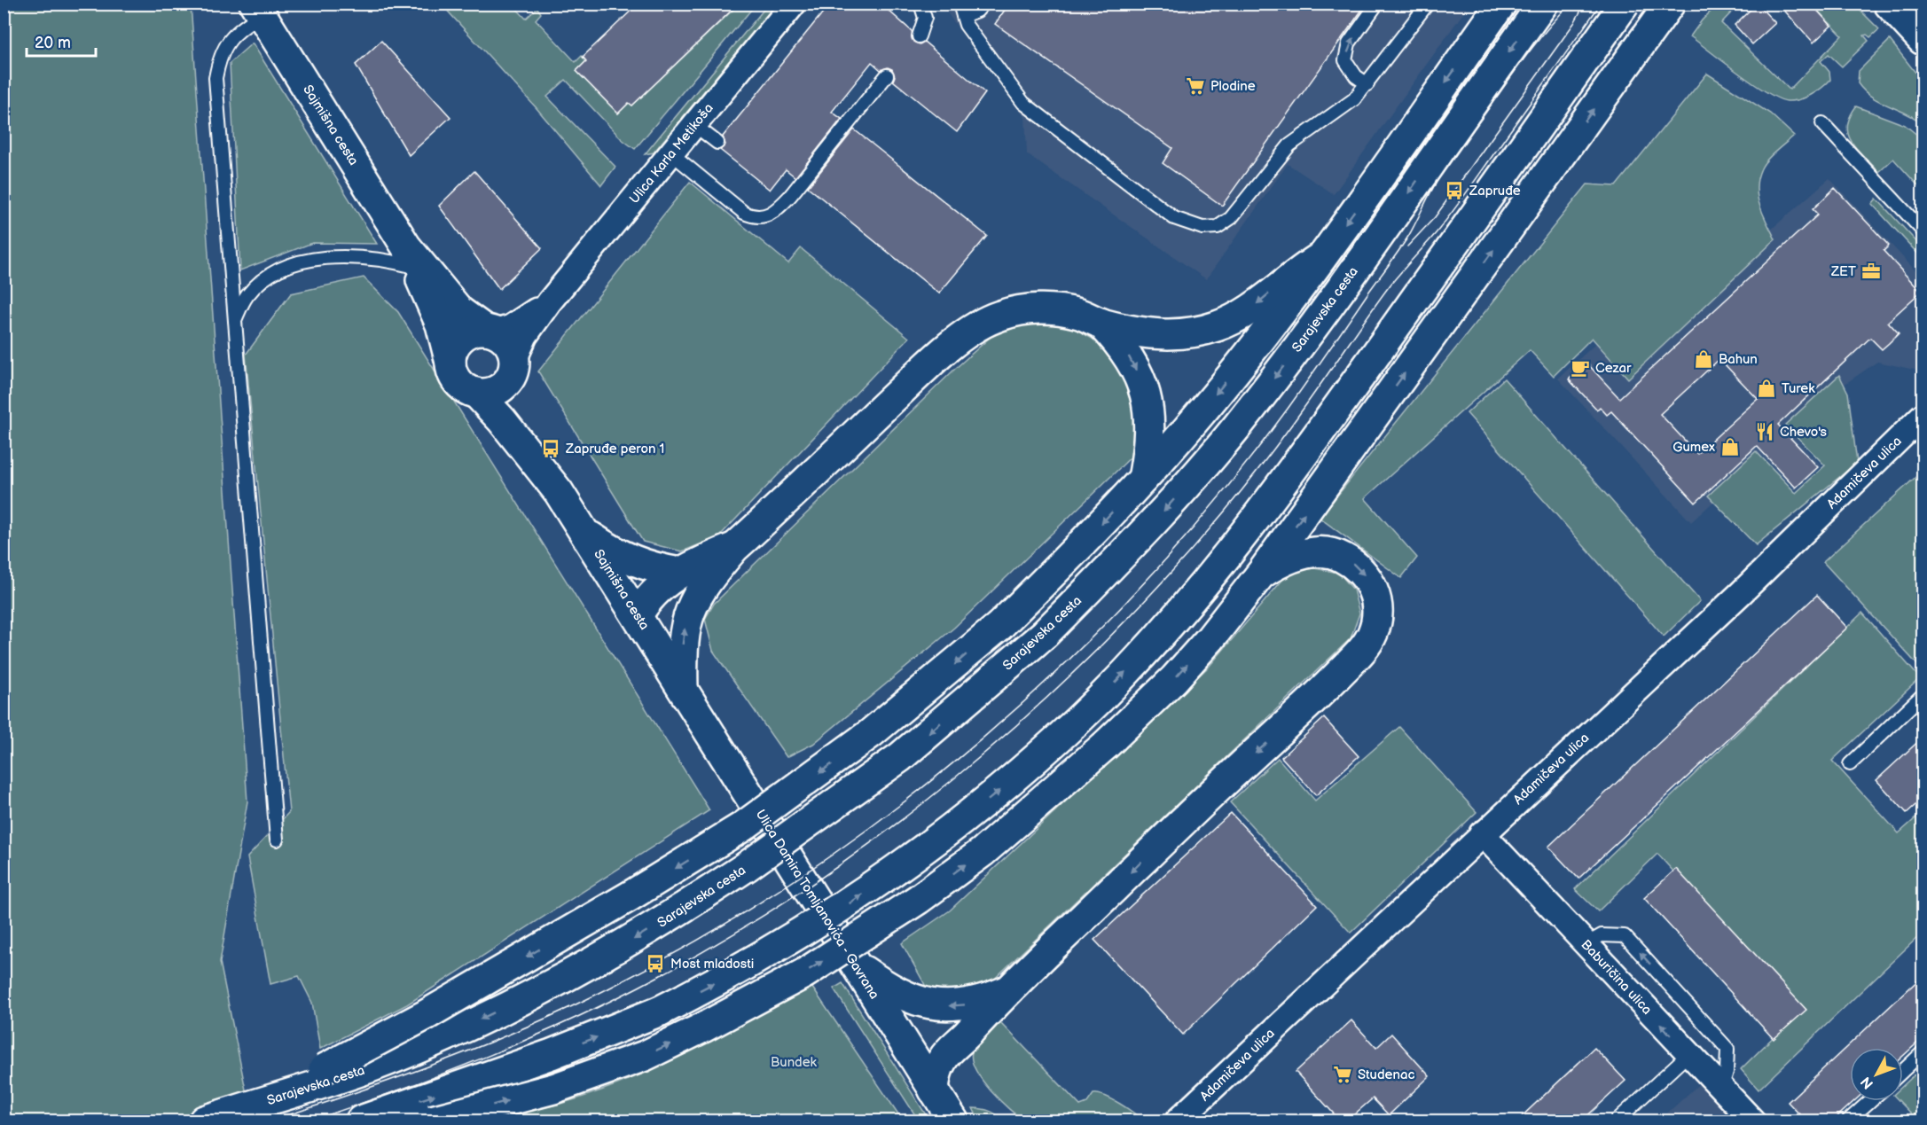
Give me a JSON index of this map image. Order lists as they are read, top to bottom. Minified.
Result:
{"streets":{"main road":["Sajmišna cesta","Sarajevska cesta","Ulica Damira Tomljanovića - Gavrana"],"street":["Ulica Karla Metikoša","Adamičeva ulica","Baburičina ulica"]},"crossings":[["Sajmišna cesta","Ulica Karla Metikoša"],["Sajmišna cesta","Ulica Damira Tomljanovića - Gavrana"],["Adamičeva ulica","Baburičina ulica"]],"one_way":["Baburičina ulica"],"parks":["Bundek"],"places":{"supermarket":["Plodine","Studenac"],"bus stop":["Zapruđe","Zapruđe peron 1","Most mladosti"],"office":["ZET"],"shop":["Bahun","Turek","Gumex"],"cafe":["Cezar"],"restaurant":["Chevo's"]},"scale_bar":"20 m","north":"bottom left"}
